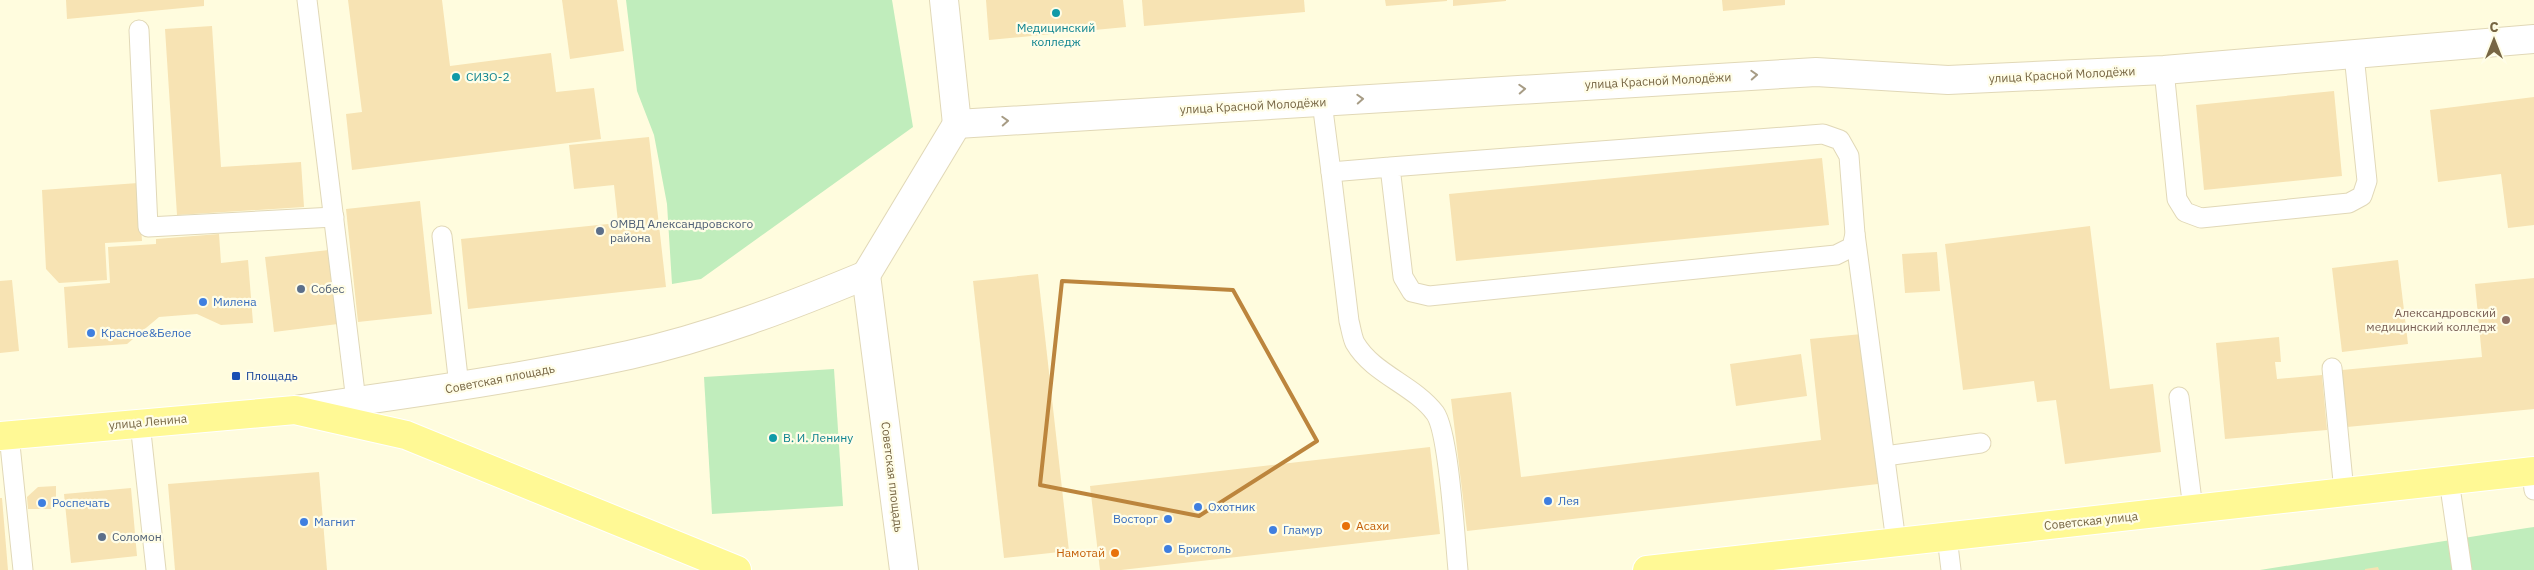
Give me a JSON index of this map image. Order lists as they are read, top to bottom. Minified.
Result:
{"streets":{"main road":["улица Ленина","Советская улица"],"street":["улица Красной Молодёжи","Советская площадь"]},"crossings":[["Советская площадь","улица Ленина"]],"one_way":["улица Красной Молодёжи"],"places":{"other":["Медицинский колледж","СИЗО-2","ОМВД Александровского района","Собес","Милена","Александровский медицинский колледж","Красное&Белое","В. И. Ленину","Лея","Роспечать","Охотник","Восторг","Магнит","Асахи","Гламур","Соломон","Бристоль","Намотай"],"transit":["Площадь"]},"north":"top"}
